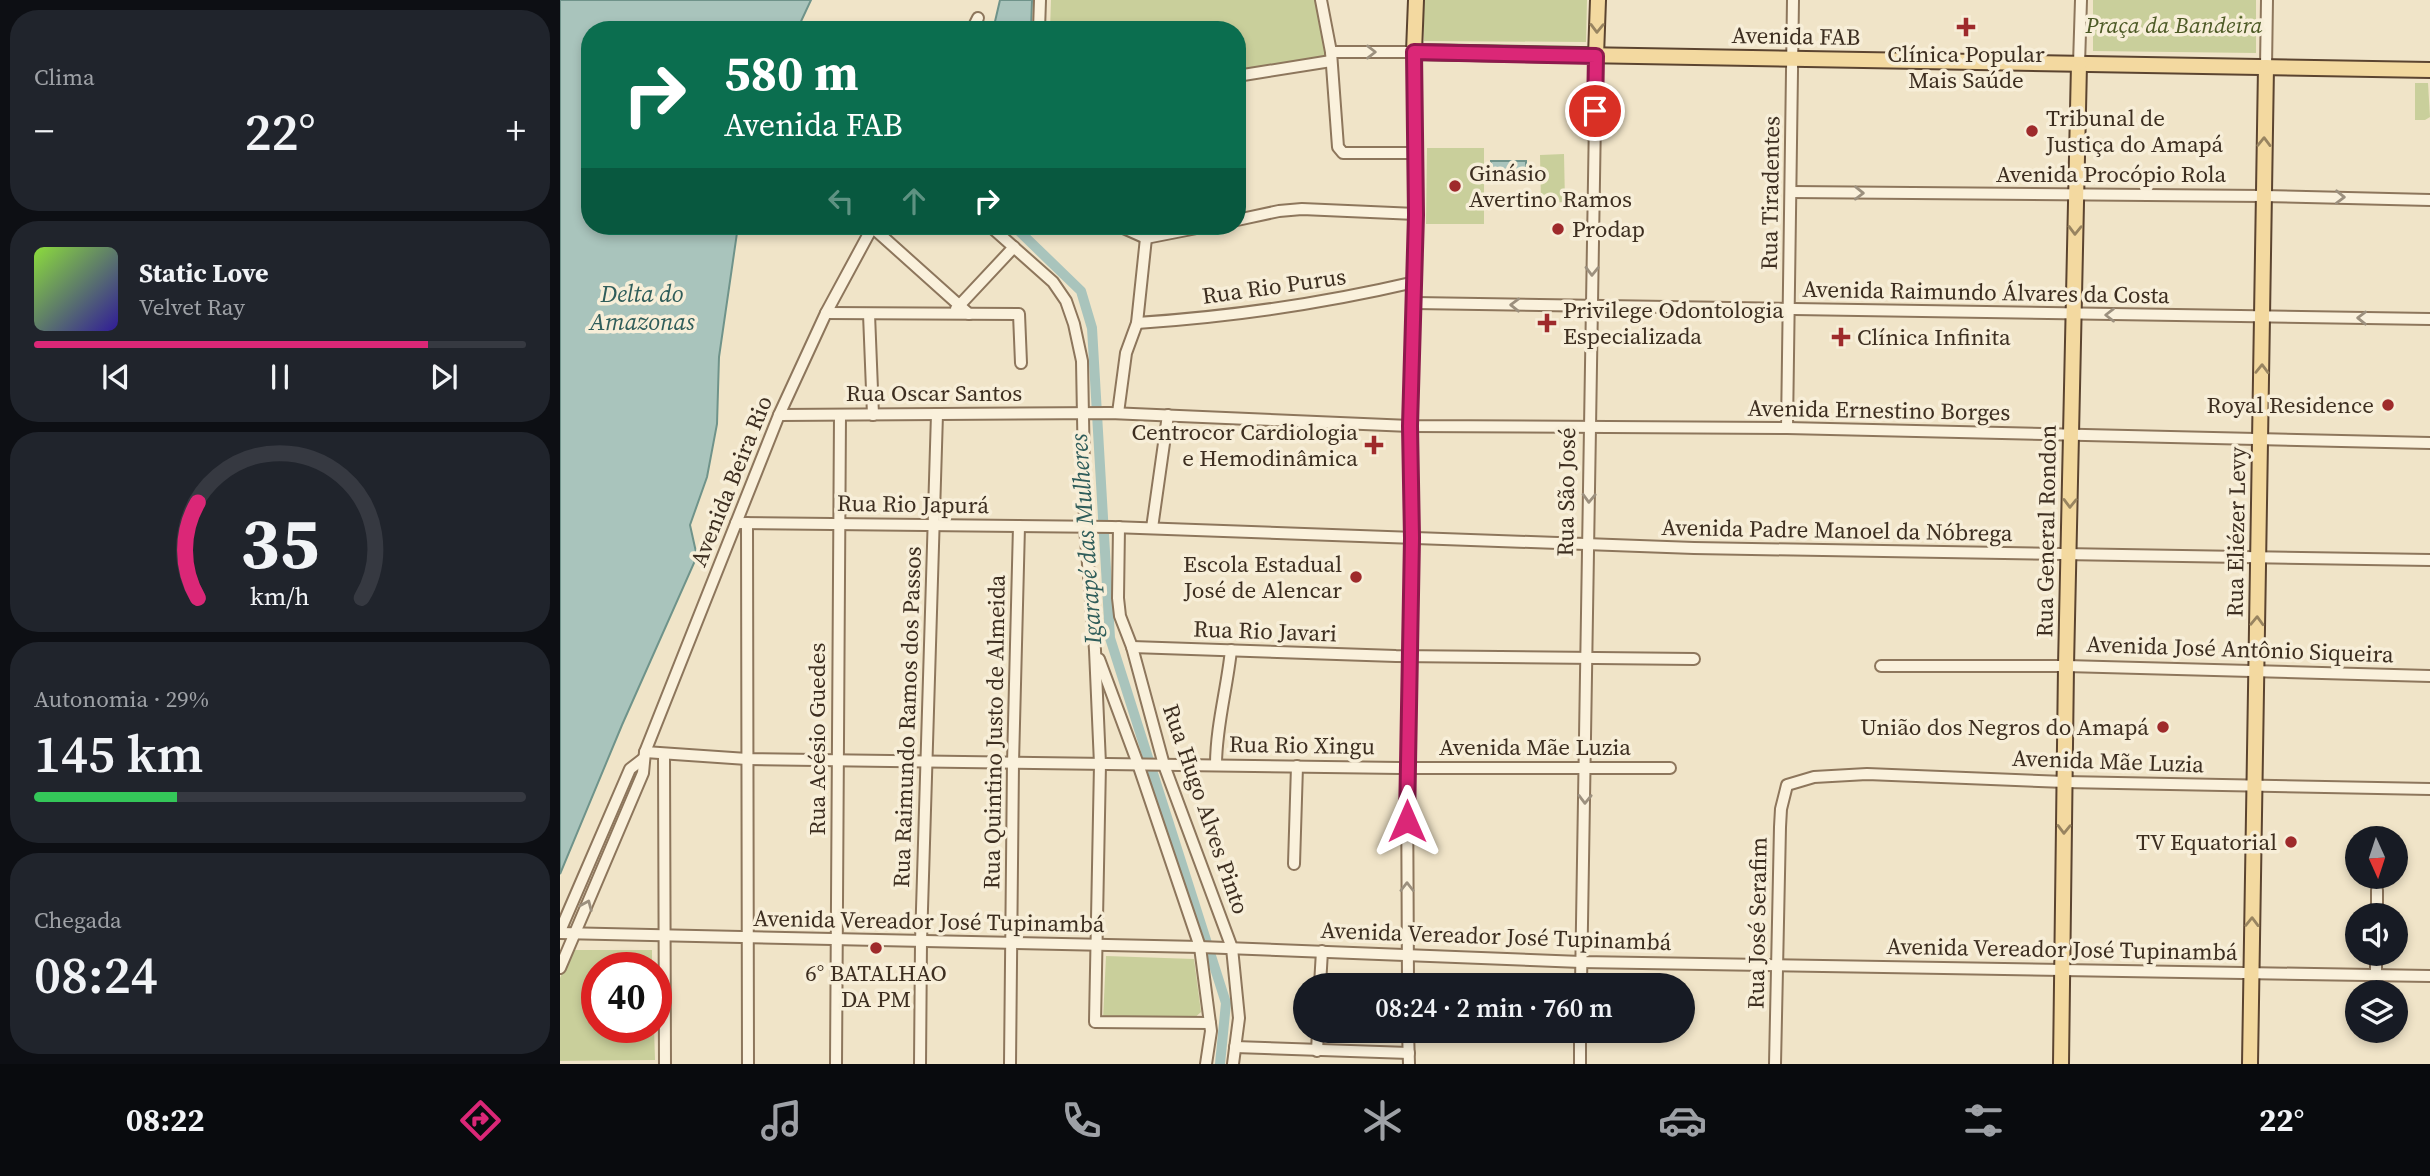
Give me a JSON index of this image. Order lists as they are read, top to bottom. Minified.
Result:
{"streets":{"main road":["Avenida FAB","Rua São José","Rua General Rondon","Rua Eliézer Levy"],"street":["Avenida Procópio Rola","Rua Tiradentes","Rua Rio Purus","Avenida Raimundo Álvares da Costa","Rua Oscar Santos","Avenida Ernestino Borges","Avenida Beira Rio","Rua Rio Japurá","Avenida Padre Manoel da Nóbrega","Rua Rio Javari","Avenida José Antônio Siqueira","Rua Raimundo Ramos dos Passos","Rua Quintino Justo de Almeida","Rua Acésio Guedes","Rua Rio Xingu","Avenida Mãe Luzia","Rua Hugo Alves Pinto","Avenida Vereador José Tupinambá","Rua José Serafim"]},"crossings":[["Avenida FAB","Rua Tiradentes"],["Avenida FAB","Rua São José"],["Avenida FAB","Rua General Rondon"],["Avenida FAB","Rua Eliézer Levy"],["Avenida Procópio Rola","Rua Tiradentes"],["Avenida Procópio Rola","Rua General Rondon"],["Avenida Procópio Rola","Rua Eliézer Levy"],["Rua Tiradentes","Avenida Raimundo Álvares da Costa"],["Rua Tiradentes","Avenida Ernestino Borges"],["Avenida Raimundo Álvares da Costa","Rua São José"],["Avenida Raimundo Álvares da Costa","Rua General Rondon"],["Avenida Raimundo Álvares da Costa","Rua Eliézer Levy"],["Rua Oscar Santos","Avenida Beira Rio"],["Rua Oscar Santos","Rua Raimundo Ramos dos Passos"],["Rua Oscar Santos","Rua Acésio Guedes"],["Avenida Ernestino Borges","Rua São José"],["Avenida Ernestino Borges","Rua General Rondon"],["Avenida Ernestino Borges","Rua Eliézer Levy"],["Avenida Beira Rio","Rua Rio Japurá"],["Avenida Beira Rio","Avenida Vereador José Tupinambá"],["Rua São José","Avenida Padre Manoel da Nóbrega"],["Rua São José","Avenida Mãe Luzia"],["Rua São José","Avenida Vereador José Tupinambá"],["Rua Rio Japurá","Rua Raimundo Ramos dos Passos"],["Rua Rio Japurá","Rua Quintino Justo de Almeida"],["Rua Rio Japurá","Rua Acésio Guedes"],["Rua Rio Japurá","Rua Hugo Alves Pinto"],["Avenida Padre Manoel da Nóbrega","Rua General Rondon"],["Avenida Padre Manoel da Nóbrega","Rua Eliézer Levy"],["Rua General Rondon","Avenida José Antônio Siqueira"],["Rua General Rondon","Avenida Mãe Luzia"],["Rua General Rondon","Avenida Vereador José Tupinambá"],["Rua Eliézer Levy","Avenida José Antônio Siqueira"],["Rua Eliézer Levy","Avenida Mãe Luzia"],["Rua Eliézer Levy","Avenida Vereador José Tupinambá"],["Rua Rio Javari","Rua Hugo Alves Pinto"],["Rua Raimundo Ramos dos Passos","Avenida Vereador José Tupinambá"],["Rua Quintino Justo de Almeida","Avenida Vereador José Tupinambá"],["Rua Acésio Guedes","Avenida Vereador José Tupinambá"],["Rua Rio Xingu","Avenida Mãe Luzia"],["Rua Rio Xingu","Rua Hugo Alves Pinto"],["Avenida Mãe Luzia","Rua José Serafim"],["Rua Hugo Alves Pinto","Avenida Vereador José Tupinambá"],["Avenida Vereador José Tupinambá","Rua José Serafim"]],"one_way":["Avenida Procópio Rola","Avenida Raimundo Álvares da Costa","Rua São José","Rua General Rondon","Rua Eliézer Levy"],"water":["Delta do Amazonas","Igarapé das Mulheres"],"parks":["Praça da Bandeira"],"places":{"health":["Clínica Popular Mais Saúde","Privilege Odontologia Especializada","Clínica Infinita","Centrocor Cardiologia e Hemodinâmica"],"other":["Tribunal de Justiça do Amapá","Ginásio Avertino Ramos","Prodap","Royal Residence","Escola Estadual José de Alencar","União dos Negros do Amapá","TV Equatorial","6° BATALHAO DA PM"]},"north":"bottom","page":{"tile":["Clima",["Autonomia · 29%","145 km"],["Chegada","08:24"]],"turn":["580 m","Avenida FAB"],"heat":["−","22°","+"],"song":["Static Love","Velvet Ray"],"limit":"40","trip":"08:24 · 2 min · 760 m","tabs":["08:22","22°"],"gauge":["35","km/h"]}}
